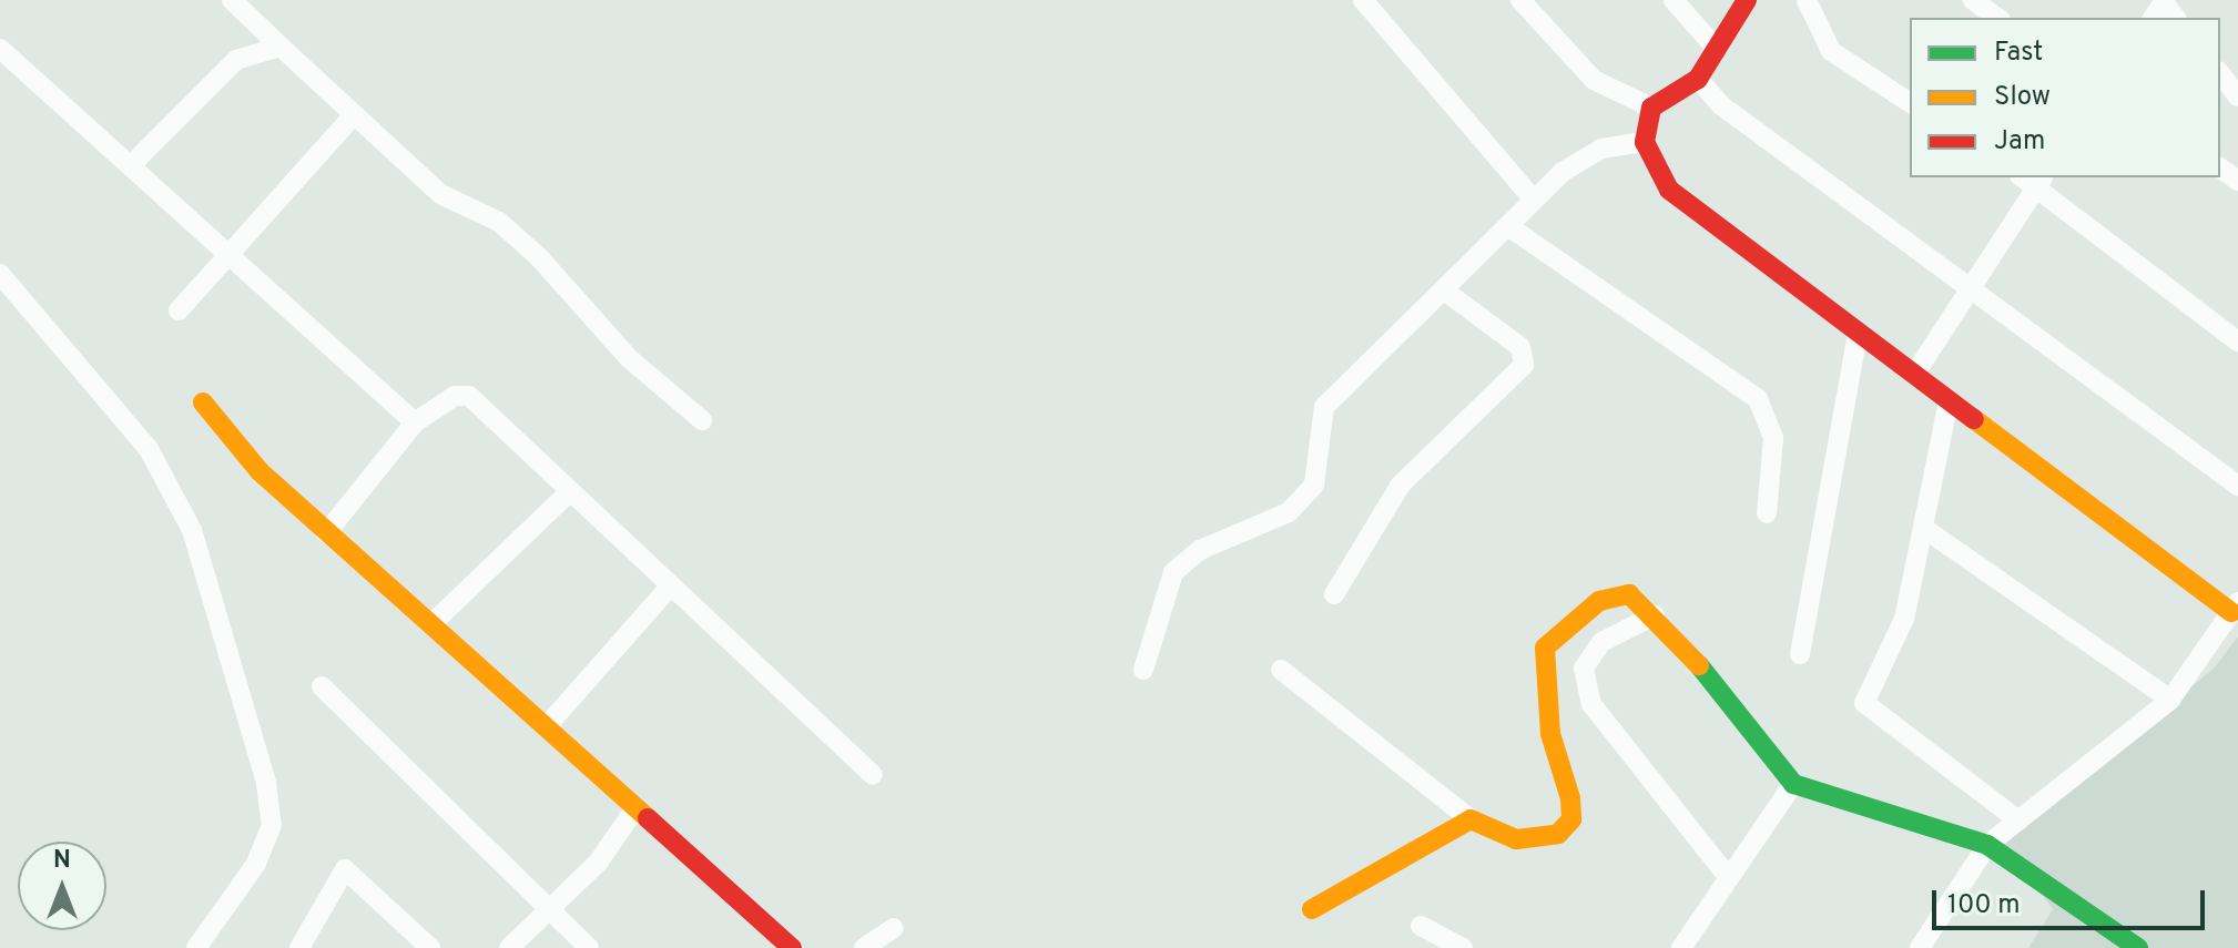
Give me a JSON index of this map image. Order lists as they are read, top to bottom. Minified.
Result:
{"legend":["Fast","Slow","Jam"],"scale_bar":"100 m","north":"top"}
